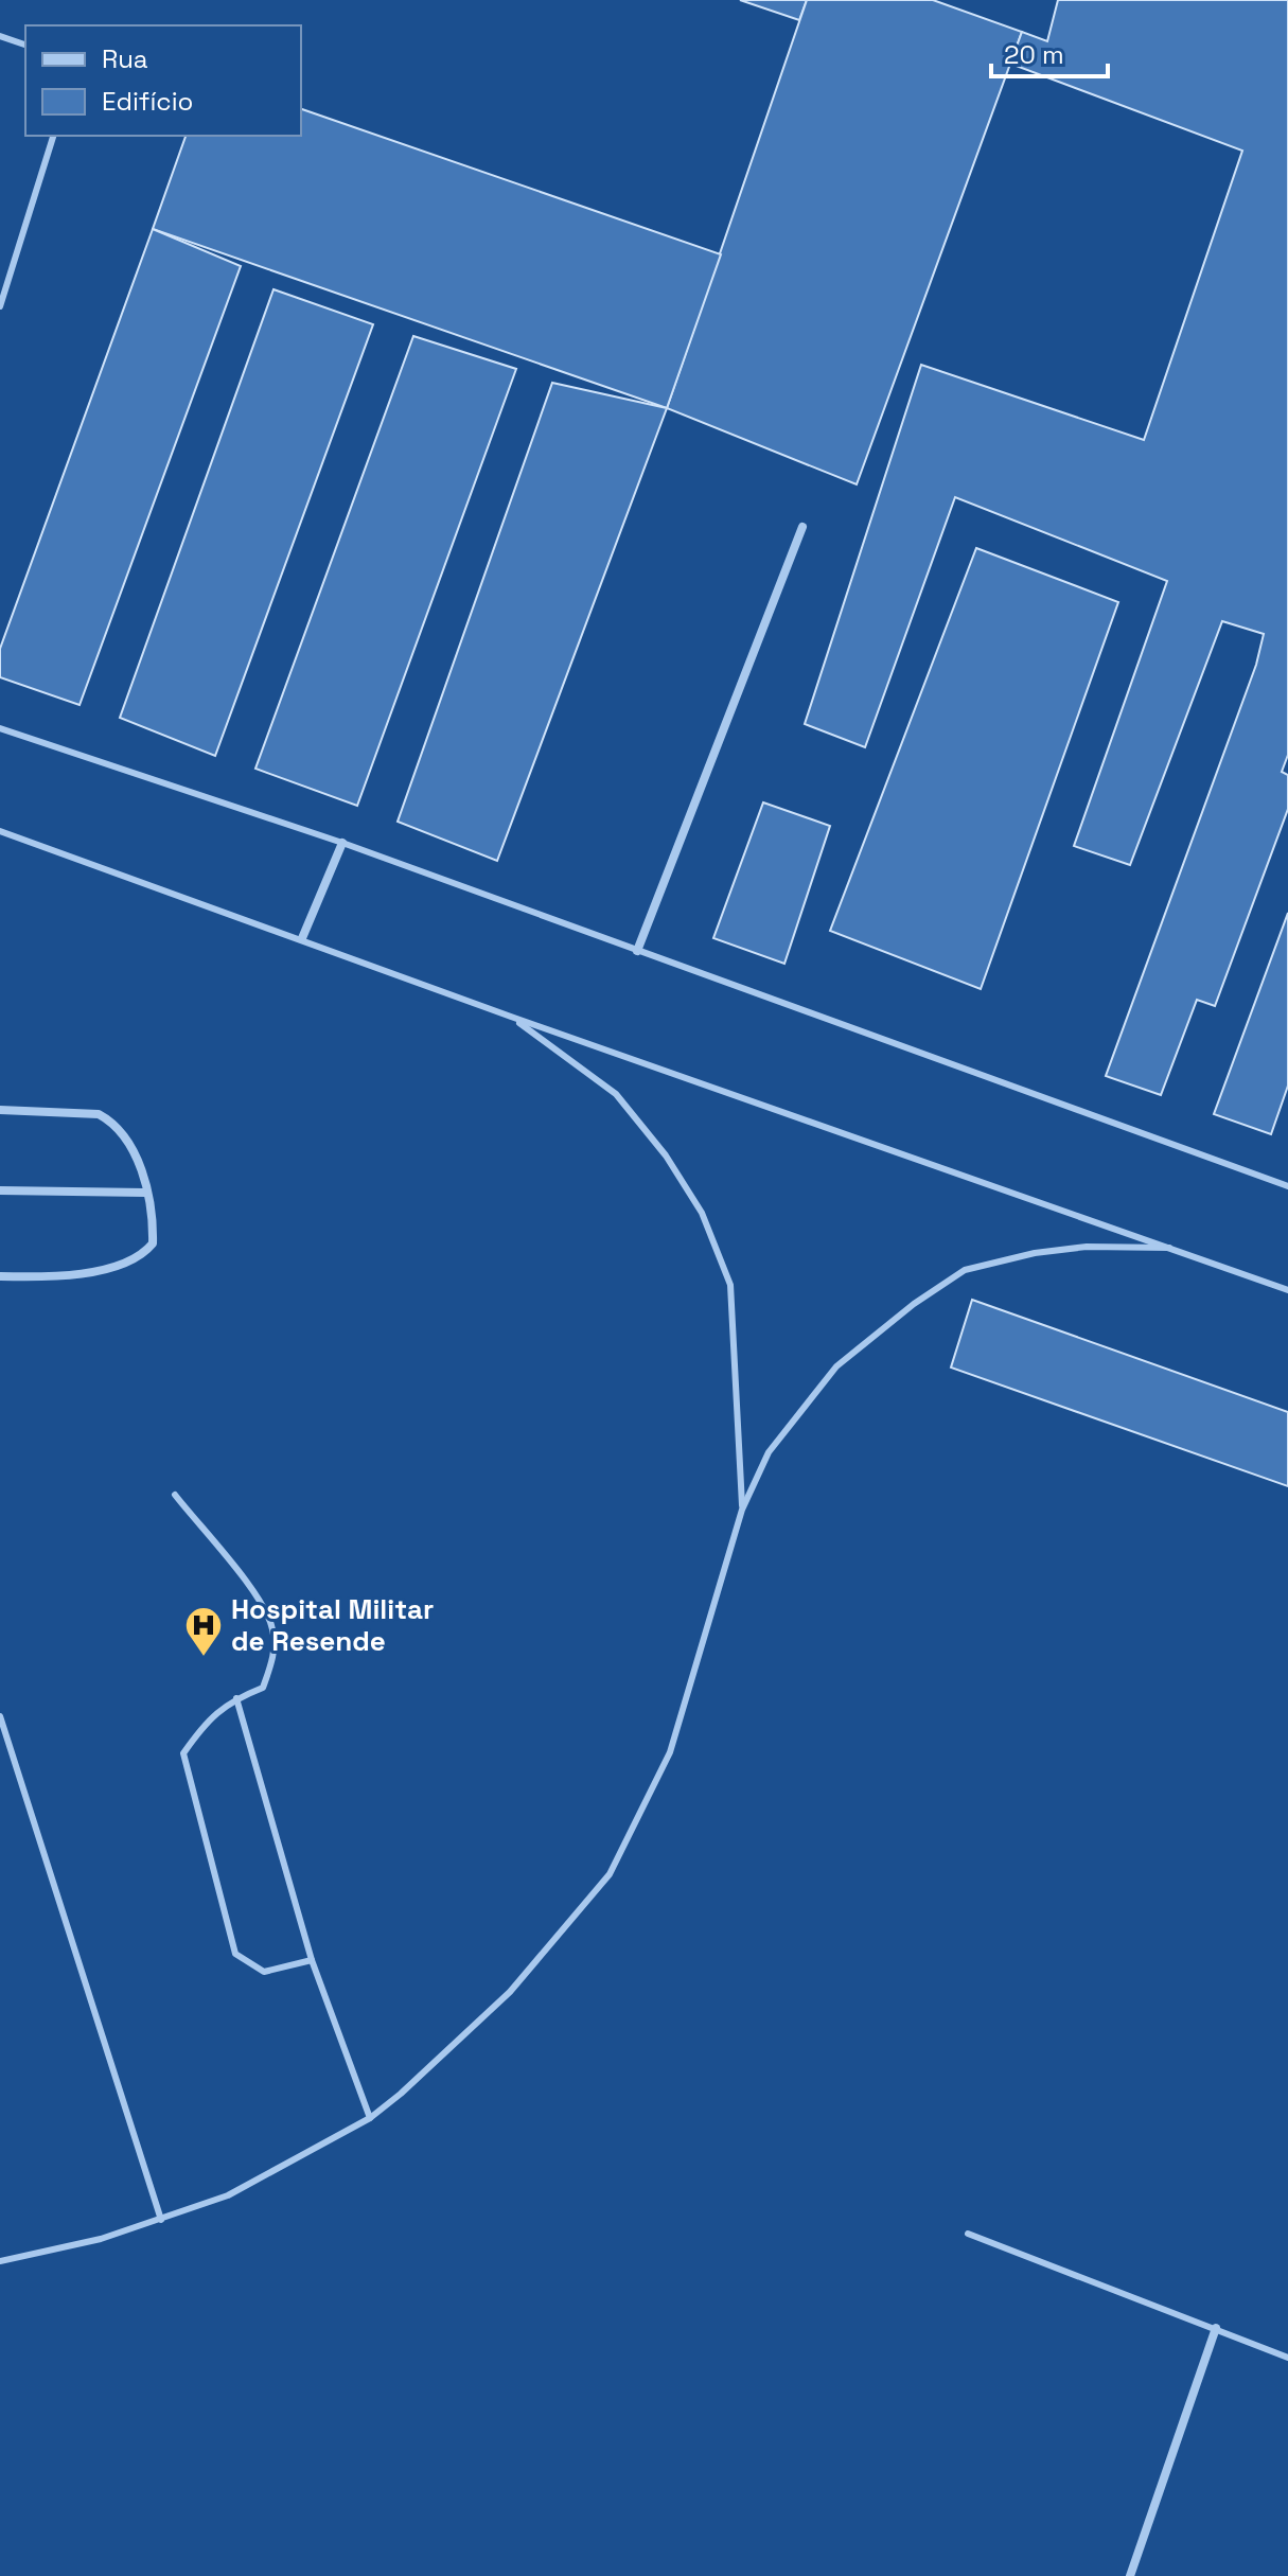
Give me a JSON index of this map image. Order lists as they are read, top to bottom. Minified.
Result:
{"places":{"hospital":["Hospital Militar de Resende"]},"legend":["Rua","Edifício"],"scale_bar":"20 m"}
